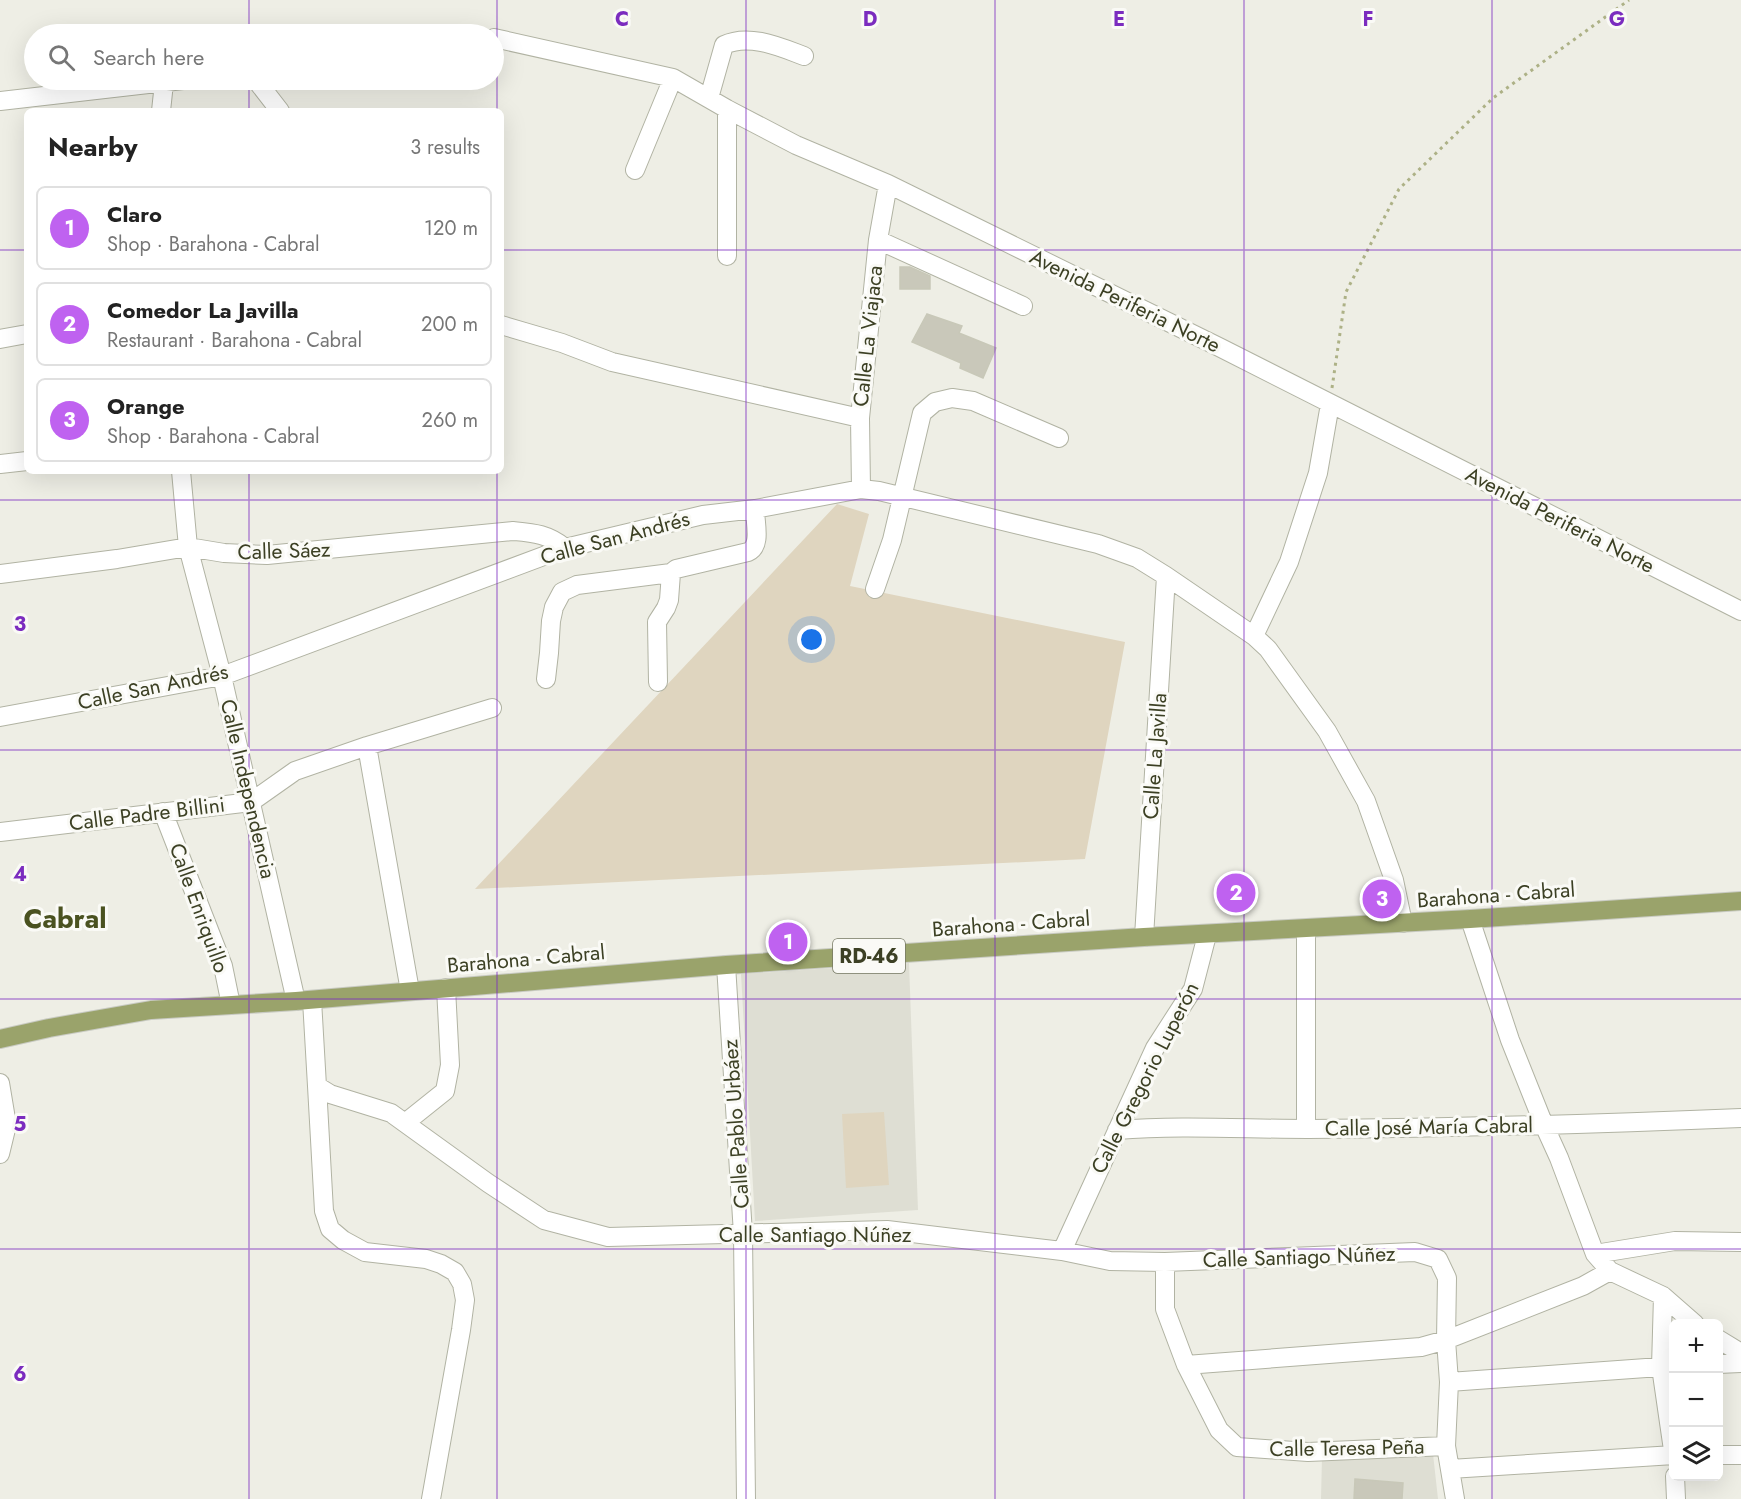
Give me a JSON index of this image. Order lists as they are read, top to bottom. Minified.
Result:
{"streets":{"main road":["Barahona - Cabral","RD-46"],"street":["Avenida Periferia Norte","Calle La Viajaca","Calle San Andrés","Calle Sáez","Calle La Javilla","Calle Independencia","Calle Padre Billini","Calle Enriquillo","Calle Gregorio Luperón","Calle Pablo Urbáez","Calle José María Cabral","Calle Santiago Núñez","Calle Teresa Peña"]},"crossings":[["Avenida Periferia Norte","Calle La Viajaca"],["Calle La Viajaca","Calle San Andrés"],["Calle San Andrés","Calle Sáez"],["Calle San Andrés","Calle La Javilla"],["Calle San Andrés","Calle Independencia"],["Calle San Andrés","Barahona - Cabral"],["Calle Sáez","Calle Independencia"],["Calle La Javilla","Barahona - Cabral"],["Calle Independencia","Calle Padre Billini"],["Calle Independencia","Barahona - Cabral"],["Calle Padre Billini","Calle Enriquillo"],["Barahona - Cabral","Calle Enriquillo"],["Barahona - Cabral","Calle Gregorio Luperón"],["Barahona - Cabral","Calle Pablo Urbáez"],["Calle Gregorio Luperón","Calle José María Cabral"],["Calle Gregorio Luperón","Calle Santiago Núñez"],["Calle Pablo Urbáez","Calle Santiago Núñez"],["Calle Santiago Núñez","Calle Teresa Peña"]],"districts":["Cabral"],"page":{"search":"Search here","heading":["Nearby","3 results"],"list":[{"mark":"1","name":"Claro","note":"Shop · Barahona - Cabral","value":"120 m"},{"mark":"2","name":"Comedor La Javilla","note":"Restaurant · Barahona - Cabral","value":"200 m"},{"mark":"3","name":"Orange","note":"Shop · Barahona - Cabral","value":"260 m"}],"pins":["2","3","1"],"map_buttons":["+","−"]},"grid":{"columns":["C","D","E","F","G"],"rows":["3","4","5","6"]}}
